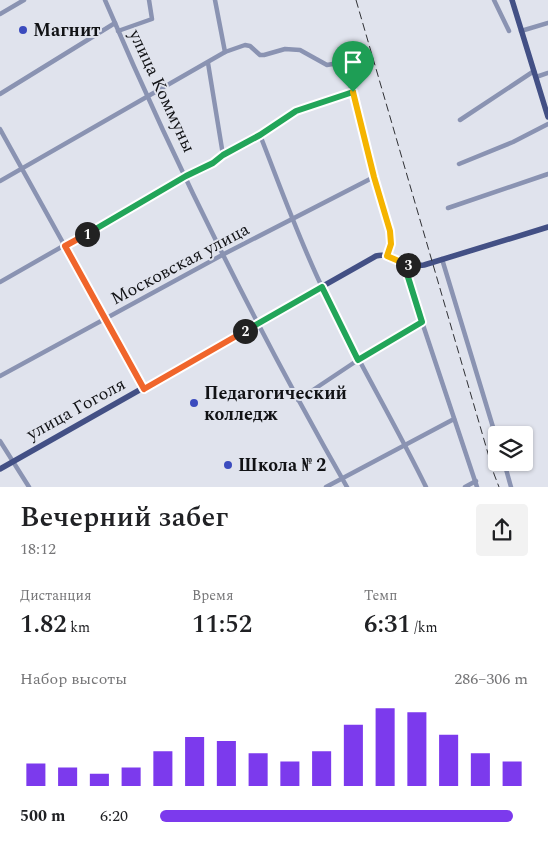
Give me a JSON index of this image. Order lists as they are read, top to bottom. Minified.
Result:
{"streets":{"main road":["улица Гоголя"],"street":["улица Коммуны","Московская улица"]},"crossings":[["улица Коммуны","Московская улица"],["улица Коммуны","улица Гоголя"]],"places":["Магнит","Педагогический колледж","Школа № 2"],"page":{"pins":["1","3","2"],"heading":["Вечерний забег","18:12"],"stats":[["Дистанция","1.82 km"],["Время","11:52"],["Темп","6:31 /km"]],"chart":["Набор высоты","286–306 m"],"list":[{"name":"500 m","note":"6:20"}]}}
